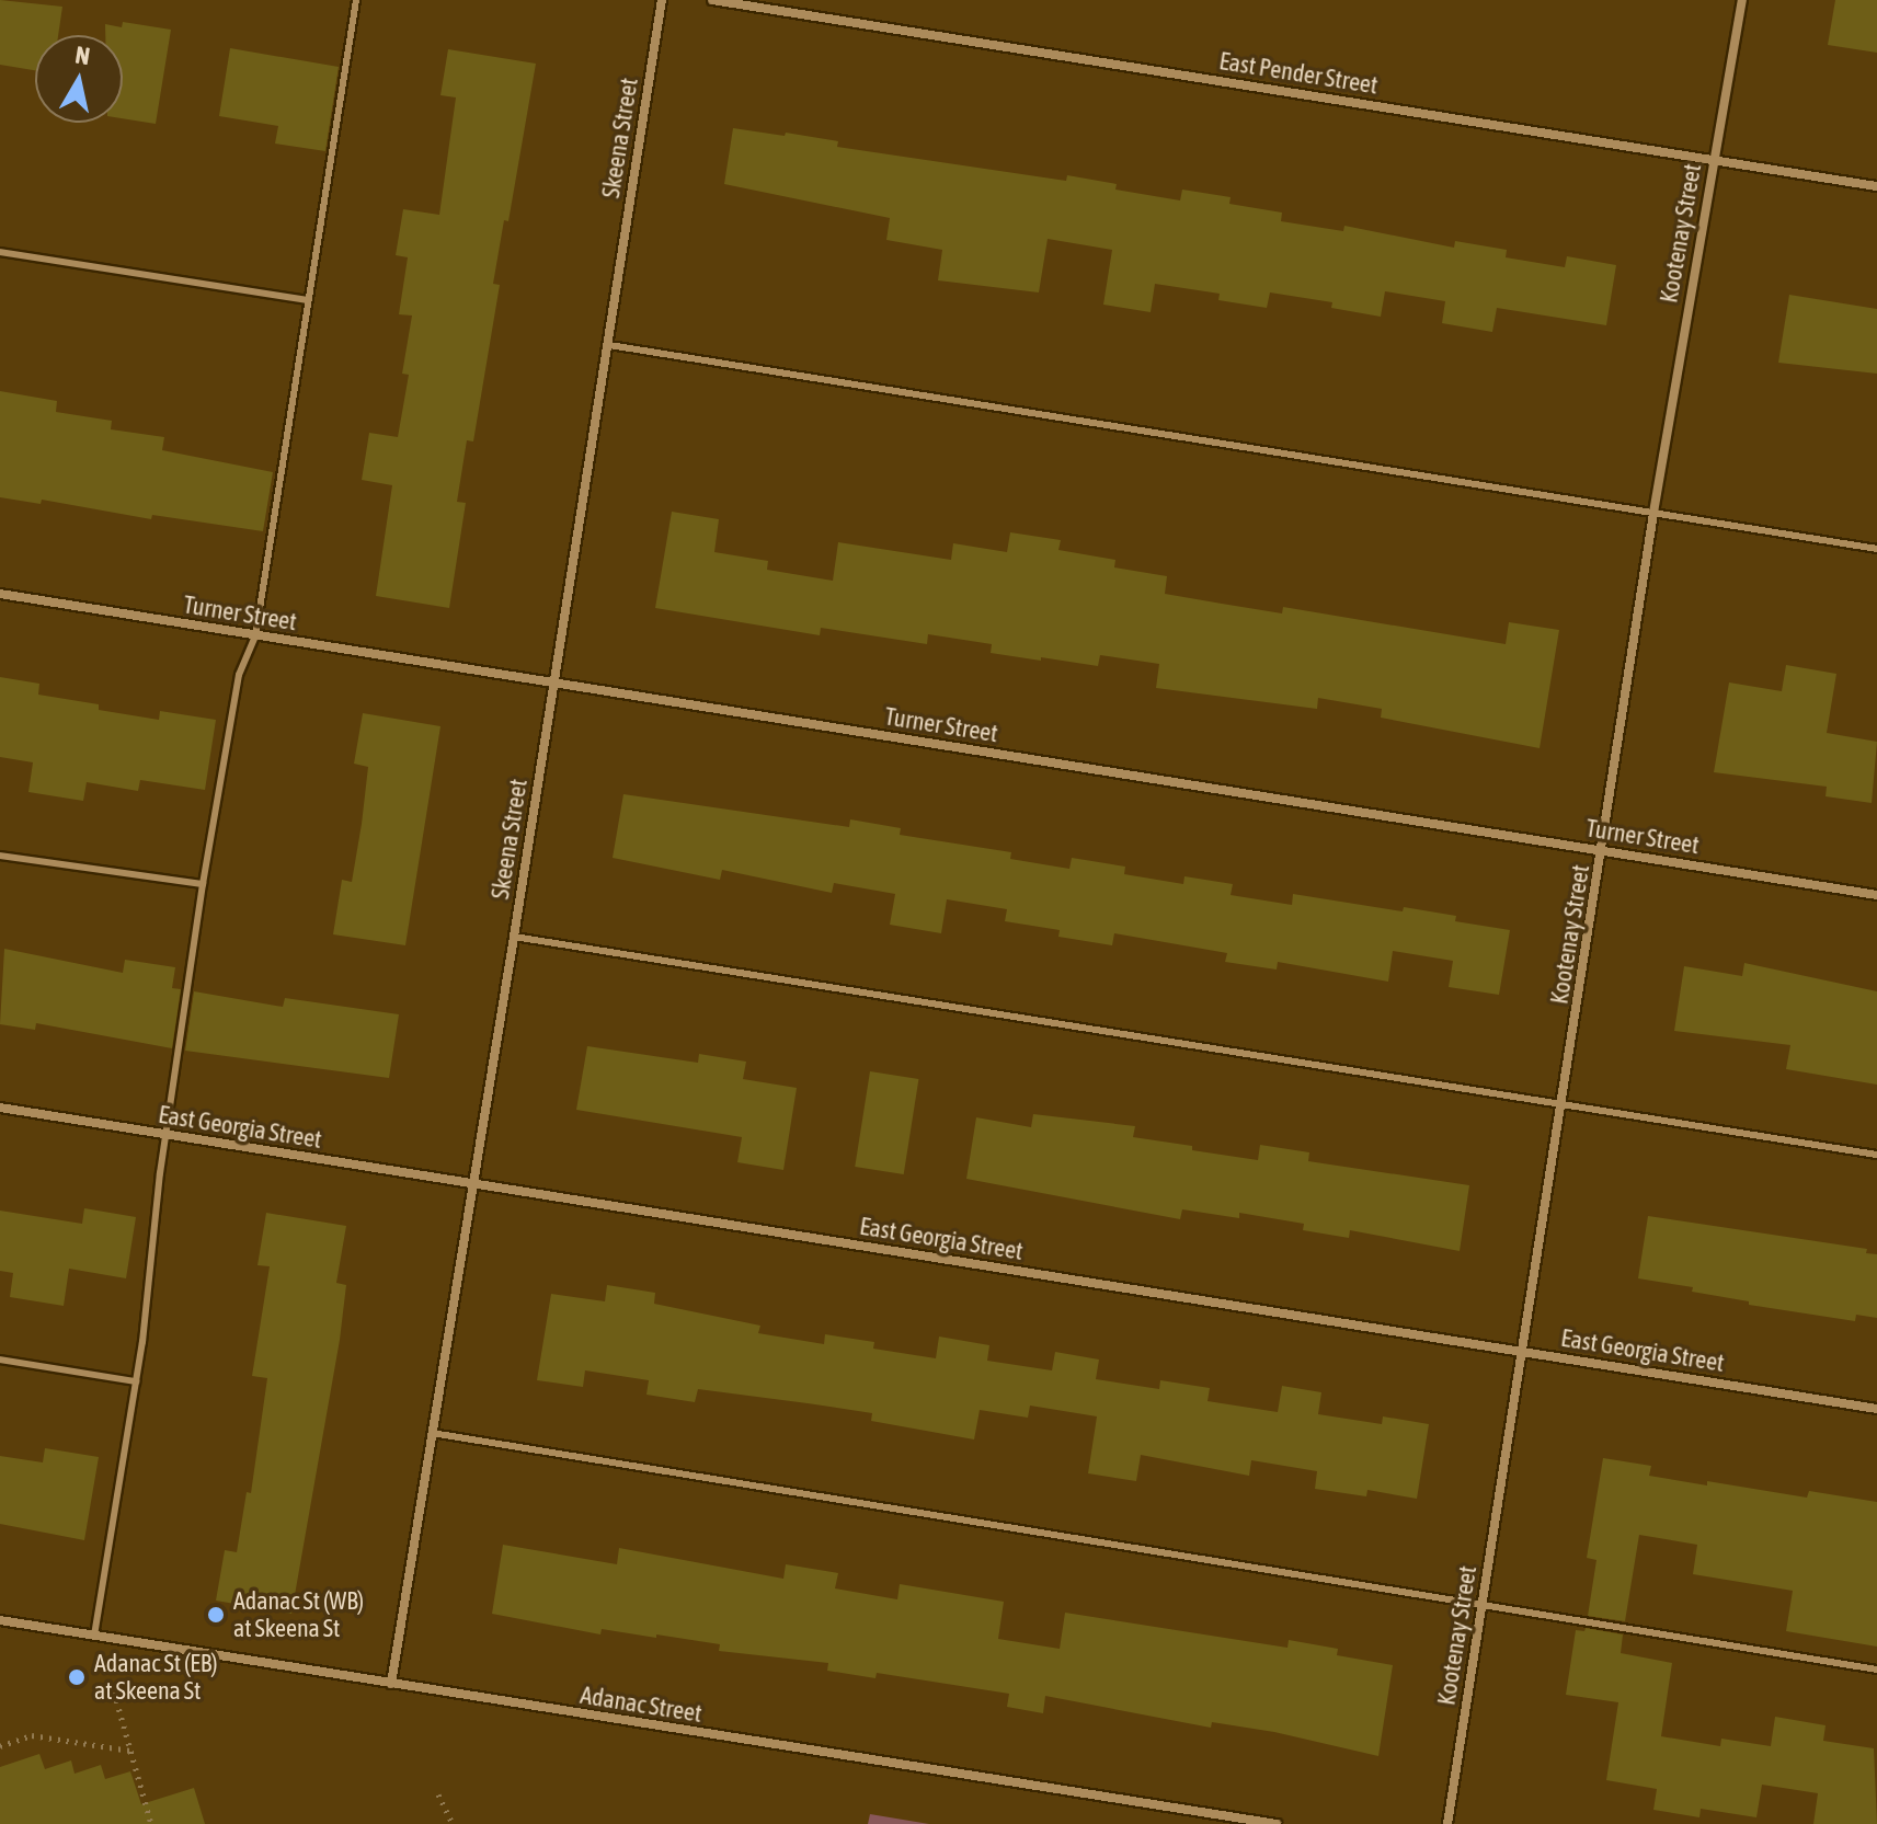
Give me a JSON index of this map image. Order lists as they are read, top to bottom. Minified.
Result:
{"streets":{"street":["East Pender Street","Skeena Street","Kootenay Street","Turner Street","East Georgia Street","Adanac Street"]},"crossings":[["East Pender Street","Kootenay Street"],["Skeena Street","Turner Street"],["Skeena Street","East Georgia Street"],["Skeena Street","Adanac Street"],["Kootenay Street","Turner Street"],["Kootenay Street","East Georgia Street"]],"places":["Adanac St (WB) at Skeena St","Adanac St (EB) at Skeena St"],"north":"top"}
